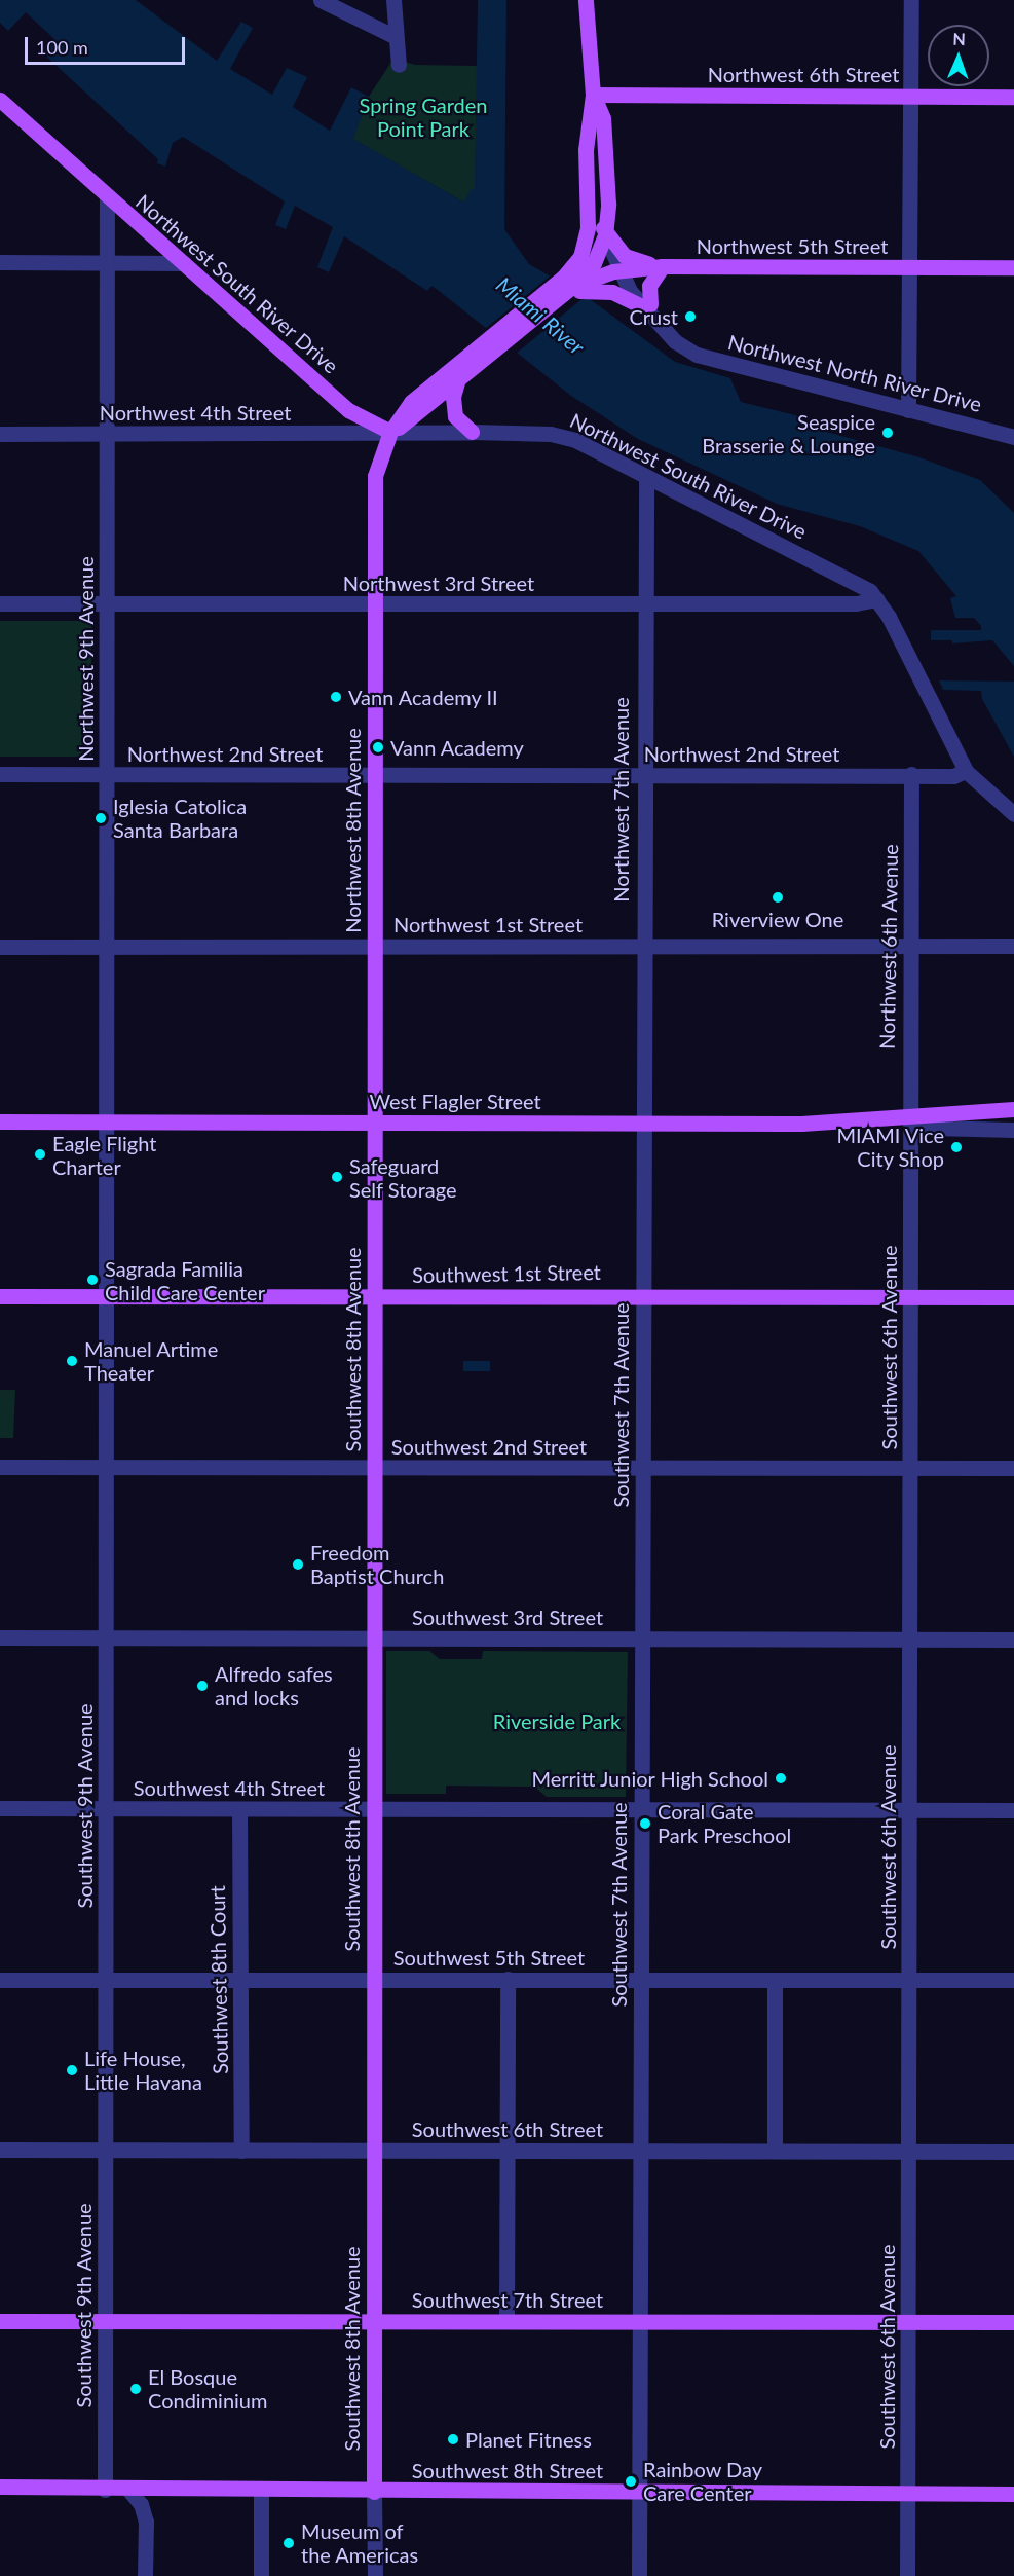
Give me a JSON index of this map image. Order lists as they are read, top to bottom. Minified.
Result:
{"streets":{"main road":["Northwest 6th Street","Northwest 5th Street","Northwest South River Drive","Northwest 8th Avenue","West Flagler Street","Southwest 1st Street","Southwest 8th Avenue","Southwest 7th Street","Southwest 8th Street"],"street":["Northwest North River Drive","Northwest 4th Street","Northwest 3rd Street","Northwest 9th Avenue","Northwest 2nd Street","Northwest 7th Avenue","Northwest 1st Street","Northwest 6th Avenue","Southwest 6th Avenue","Southwest 7th Avenue","Southwest 2nd Street","Southwest 3rd Street","Southwest 4th Street","Southwest 9th Avenue","Southwest 5th Street","Southwest 8th Court","Southwest 6th Street"]},"crossings":[["Northwest 5th Street","Northwest North River Drive"],["Northwest South River Drive","Northwest 4th Street"],["Northwest South River Drive","Northwest 3rd Street"],["Northwest South River Drive","Northwest 9th Avenue"],["Northwest South River Drive","Northwest 2nd Street"],["Northwest South River Drive","Northwest 7th Avenue"],["Northwest South River Drive","Northwest 8th Avenue"],["Northwest 4th Street","Northwest 9th Avenue"],["Northwest 4th Street","Northwest 8th Avenue"],["Northwest 3rd Street","Northwest 9th Avenue"],["Northwest 3rd Street","Northwest 7th Avenue"],["Northwest 3rd Street","Northwest 8th Avenue"],["Northwest 9th Avenue","Northwest 2nd Street"],["Northwest 9th Avenue","Northwest 1st Street"],["Northwest 9th Avenue","West Flagler Street"],["Northwest 9th Avenue","Southwest 9th Avenue"],["Northwest 2nd Street","Northwest 7th Avenue"],["Northwest 2nd Street","Northwest 8th Avenue"],["Northwest 2nd Street","Northwest 6th Avenue"],["Northwest 7th Avenue","Northwest 1st Street"],["Northwest 7th Avenue","West Flagler Street"],["Northwest 7th Avenue","Southwest 7th Avenue"],["Northwest 8th Avenue","Northwest 1st Street"],["Northwest 8th Avenue","West Flagler Street"],["Northwest 8th Avenue","Southwest 8th Avenue"],["Northwest 1st Street","Northwest 6th Avenue"],["Northwest 6th Avenue","West Flagler Street"],["Northwest 6th Avenue","Southwest 6th Avenue"],["West Flagler Street","Southwest 6th Avenue"],["West Flagler Street","Southwest 8th Avenue"],["West Flagler Street","Southwest 7th Avenue"],["West Flagler Street","Southwest 9th Avenue"],["Southwest 1st Street","Southwest 6th Avenue"],["Southwest 1st Street","Southwest 8th Avenue"],["Southwest 1st Street","Southwest 7th Avenue"],["Southwest 1st Street","Southwest 9th Avenue"],["Southwest 6th Avenue","Southwest 2nd Street"],["Southwest 6th Avenue","Southwest 3rd Street"],["Southwest 6th Avenue","Southwest 4th Street"],["Southwest 6th Avenue","Southwest 5th Street"],["Southwest 6th Avenue","Southwest 6th Street"],["Southwest 6th Avenue","Southwest 7th Street"],["Southwest 6th Avenue","Southwest 8th Street"],["Southwest 8th Avenue","Southwest 2nd Street"],["Southwest 8th Avenue","Southwest 3rd Street"],["Southwest 8th Avenue","Southwest 4th Street"],["Southwest 8th Avenue","Southwest 5th Street"],["Southwest 8th Avenue","Southwest 6th Street"],["Southwest 8th Avenue","Southwest 7th Street"],["Southwest 8th Avenue","Southwest 8th Street"],["Southwest 7th Avenue","Southwest 2nd Street"],["Southwest 7th Avenue","Southwest 3rd Street"],["Southwest 7th Avenue","Southwest 4th Street"],["Southwest 7th Avenue","Southwest 5th Street"],["Southwest 7th Avenue","Southwest 6th Street"],["Southwest 7th Avenue","Southwest 7th Street"],["Southwest 7th Avenue","Southwest 8th Street"],["Southwest 2nd Street","Southwest 9th Avenue"],["Southwest 3rd Street","Southwest 9th Avenue"],["Southwest 4th Street","Southwest 9th Avenue"],["Southwest 4th Street","Southwest 8th Court"],["Southwest 9th Avenue","Southwest 5th Street"],["Southwest 9th Avenue","Southwest 6th Street"],["Southwest 9th Avenue","Southwest 7th Street"],["Southwest 9th Avenue","Southwest 8th Street"],["Southwest 5th Street","Southwest 8th Court"],["Southwest 8th Court","Southwest 6th Street"]],"water":["Miami River"],"parks":["Spring Garden Point Park","Riverside Park"],"places":["Crust","Seaspice Brasserie & Lounge","Vann Academy II","Vann Academy","Iglesia Catolica Santa Barbara","Riverview One","MIAMI Vice City Shop","Eagle Flight Charter","Safeguard Self Storage","Sagrada Familia Child Care Center","Manuel Artime Theater","Freedom Baptist Church","Alfredo safes and locks","Merritt Junior High School","Coral Gate Park Preschool","Life House, Little Havana","El Bosque Condiminium","Planet Fitness","Rainbow Day Care Center","Museum of the Americas"],"scale_bar":"100 m","north":"top"}
